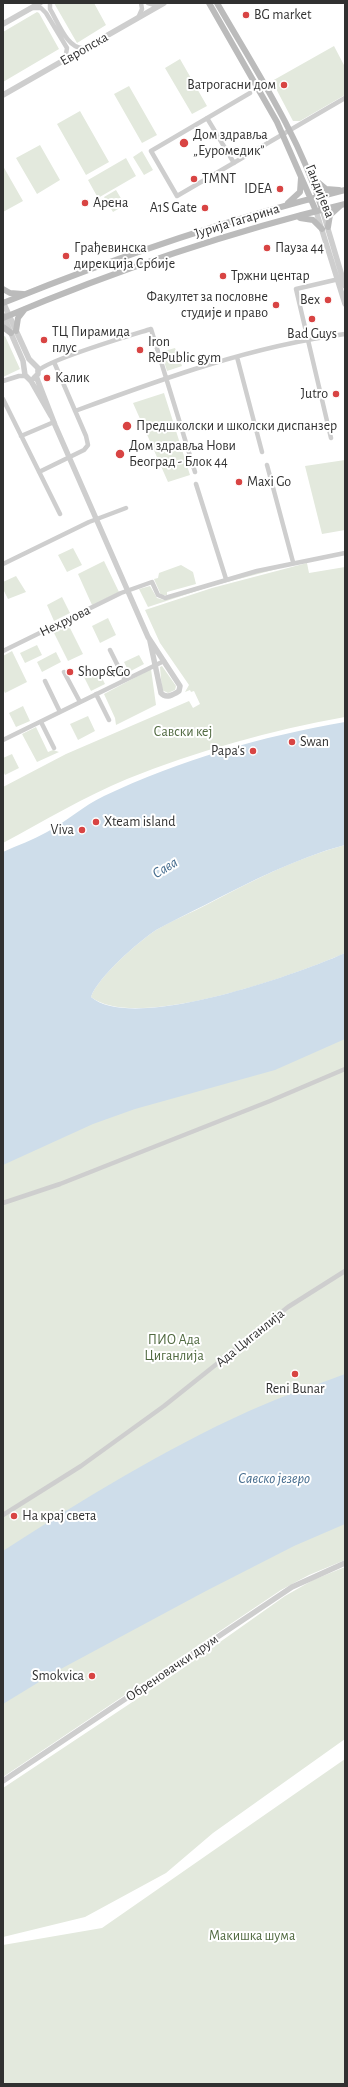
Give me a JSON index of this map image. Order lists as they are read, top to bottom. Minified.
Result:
{"streets":{"main road":["Гандијева","Јурија Гагарина"],"street":["Европска","Нехруова","Ада Циганлија","Обреновачки друм"]},"crossings":[["Гандијева","Јурија Гагарина"]],"water":["Сава","Савско језеро"],"parks":["Савски кеј","ПИО Ада Циганлија","Макишка шума"],"places":["BG market","Ватрогасни дом","Дом здравља „Еуромедик”","TMNT","IDEA","Арена","A1S Gate","Пауза 44","Грађевинска дирекција Србије","Тржни центар","Bex","Факултет за пословне студије и право","Bad Guys","ТЦ Пирамида плус","Iron RePublic gym","Калик","Jutro","Предшколски и школски диспанзер","Дом здравља Нови Београд - Блок 44","Maxi Go","Shop&Go","Swan","Papa's","Xteam island","Viva","Reni Bunar","На крај света","Smokvica"]}
